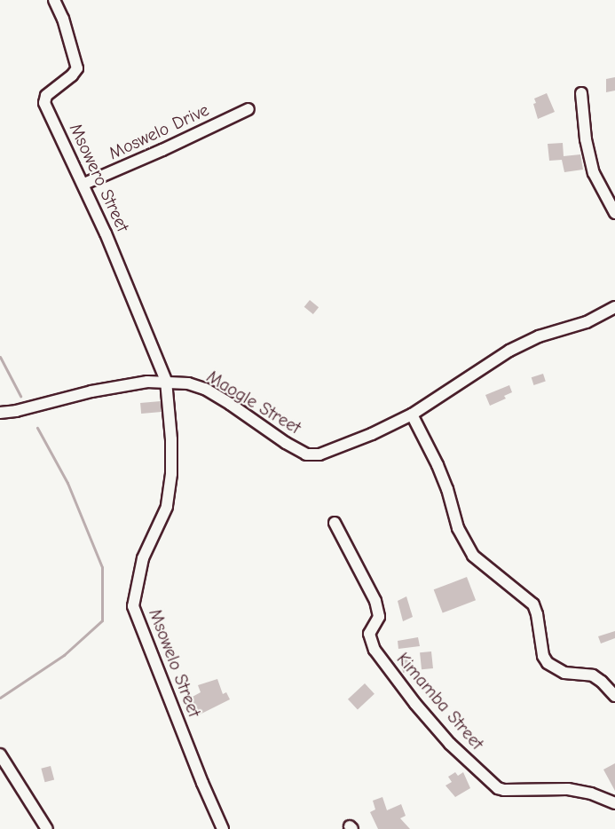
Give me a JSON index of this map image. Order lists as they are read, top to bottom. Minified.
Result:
{"streets":{"street":["Moswelo Drive","Msowero Street","Maogle Street","Msowelo Street","Kimamba Street"]},"crossings":[["Moswelo Drive","Msowero Street"],["Msowero Street","Maogle Street"],["Msowero Street","Msowelo Street"],["Maogle Street","Msowelo Street"]]}
